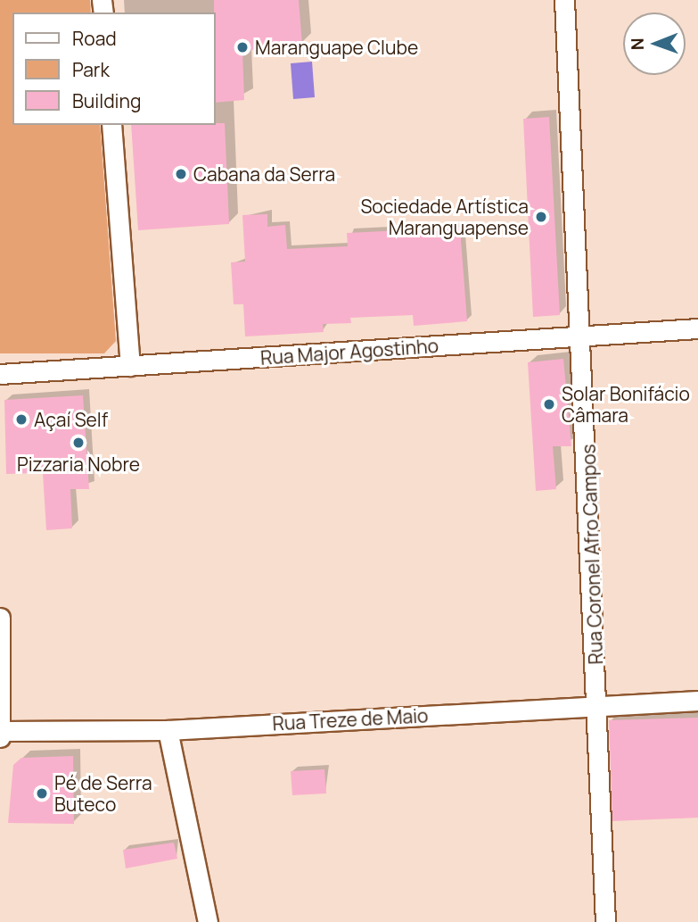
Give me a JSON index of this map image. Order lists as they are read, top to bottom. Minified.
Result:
{"streets":{"street":["Rua Major Agostinho","Rua Coronel Afro Campos","Rua Treze de Maio"]},"crossings":[["Rua Major Agostinho","Rua Coronel Afro Campos"],["Rua Coronel Afro Campos","Rua Treze de Maio"]],"places":["Maranguape Clube","Cabana da Serra","Sociedade Artística Maranguapense","Solar Bonifácio Câmara","Açaí Self","Pizzaria Nobre","Pé de Serra Buteco"],"legend":["Road","Park","Building"],"north":"left"}
